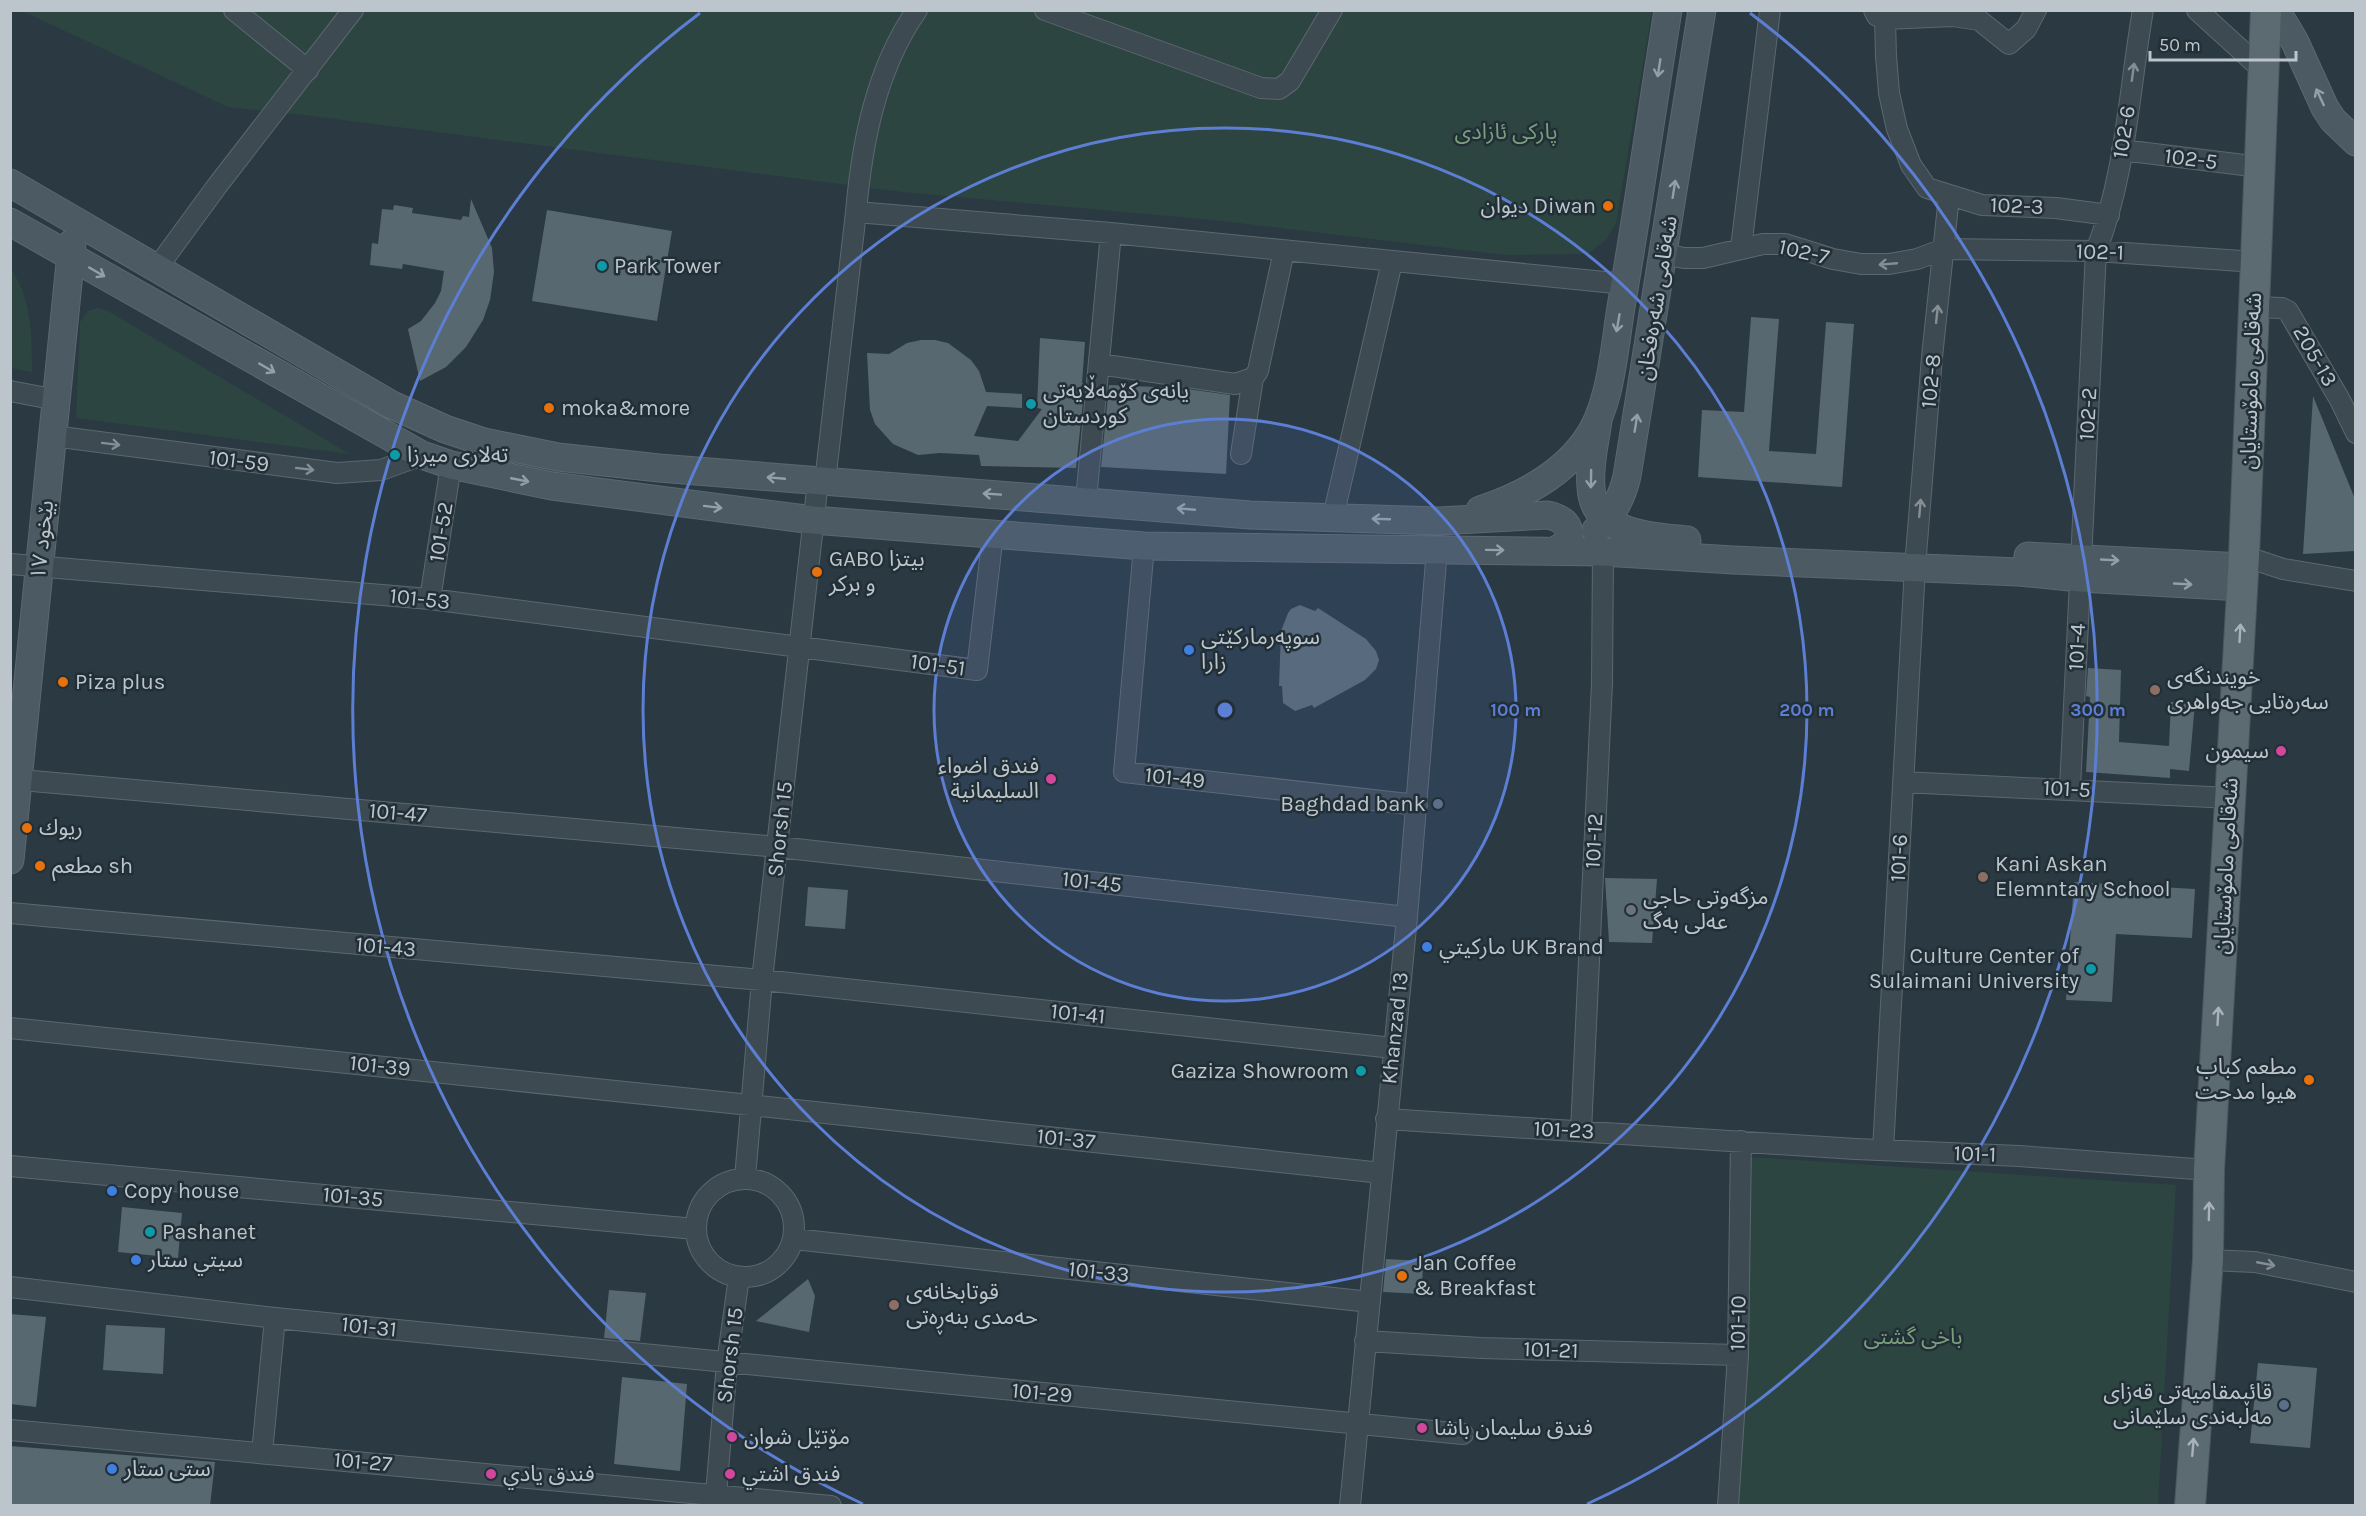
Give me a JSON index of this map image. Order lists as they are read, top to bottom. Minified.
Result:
{"streets":{"main road":["شەقامی شەرەفخان","شەقامی مامۆستایان","بێخود ١٧"],"street":["102-6","102-5","102-3","102-7","102-1","205-13","102-8","102-2","101-59","101-52","101-53","101-4","101-51","101-49","101-5","101-47","Shorsh 15","101-12","101-6","101-45","101-43","101-41","Khanzad 13","101-39","101-23","101-37","101-1","101-35","101-33","101-10","101-31","101-21","101-29","101-27"]},"crossings":[["102-6","102-5"],["102-6","102-3"],["102-6","102-1"],["102-6","102-2"],["102-5","شەقامی مامۆستایان"],["102-3","102-8"],["102-7","102-1"],["102-7","شەقامی شەرەفخان"],["102-7","102-8"],["102-1","102-8"],["102-1","شەقامی مامۆستایان"],["102-1","102-2"],["205-13","شەقامی مامۆستایان"],["102-8","101-6"],["شەقامی مامۆستایان","101-5"],["شەقامی مامۆستایان","101-1"],["102-2","101-4"],["101-59","بێخود ١٧"],["101-52","101-53"],["بێخود ١٧","101-53"],["بێخود ١٧","101-47"],["101-53","101-51"],["101-53","Shorsh 15"],["101-4","101-5"],["101-51","Shorsh 15"],["101-49","Khanzad 13"],["101-5","101-6"],["101-47","Shorsh 15"],["101-47","101-45"],["Shorsh 15","101-45"],["Shorsh 15","101-43"],["Shorsh 15","101-41"],["Shorsh 15","101-39"],["Shorsh 15","101-37"],["Shorsh 15","101-35"],["Shorsh 15","101-33"],["Shorsh 15","101-31"],["Shorsh 15","101-29"],["Shorsh 15","101-27"],["101-12","101-23"],["101-6","101-1"],["101-45","Khanzad 13"],["101-43","101-41"],["101-41","Khanzad 13"],["Khanzad 13","101-23"],["Khanzad 13","101-37"],["Khanzad 13","101-33"],["Khanzad 13","101-21"],["Khanzad 13","101-29"],["101-39","101-37"],["101-23","101-1"],["101-23","101-10"],["101-1","101-10"],["101-35","101-33"],["101-10","101-21"],["101-31","101-29"]],"one_way":["102-6","102-7","102-8","شەقامی مامۆستایان","101-59"],"parks":["پارکی ئازادی","باخی گشتی"],"places":["دیوان Diwan","Park Tower","یانەی کۆمەڵایەتی کوردستان","moka&more","تەلاری میرزا","GABO بيتزا و بركر","سوپەرمارکێتی زارا","Piza plus","خویندنگەی سەرەتایی جەواهری","سيمون","فندق اضواء السليمانية","Baghdad bank","ريوك","مطعم sh","Kani Askan Elemntary School","مزگەوتی حاجی عەلی بەگ","مارکيتي UK Brand","Culture Center of Sulaimani University","Gaziza Showroom","مطعم كباب هيوا مدحت","Copy house","Pashanet","سيتي ستار","Jan Coffee & Breakfast","قوتابخانەی حەمدی بنەڕەتی","قائیمقامیەتی قەزای مەڵبەندی سلێمانی","فندق سليمان باشا","مۆتێل شوان","ستی ستار","فندق يادي","فندق اشتي"],"scale_bar":"50 m","rings":["100 m","200 m","300 m"]}
